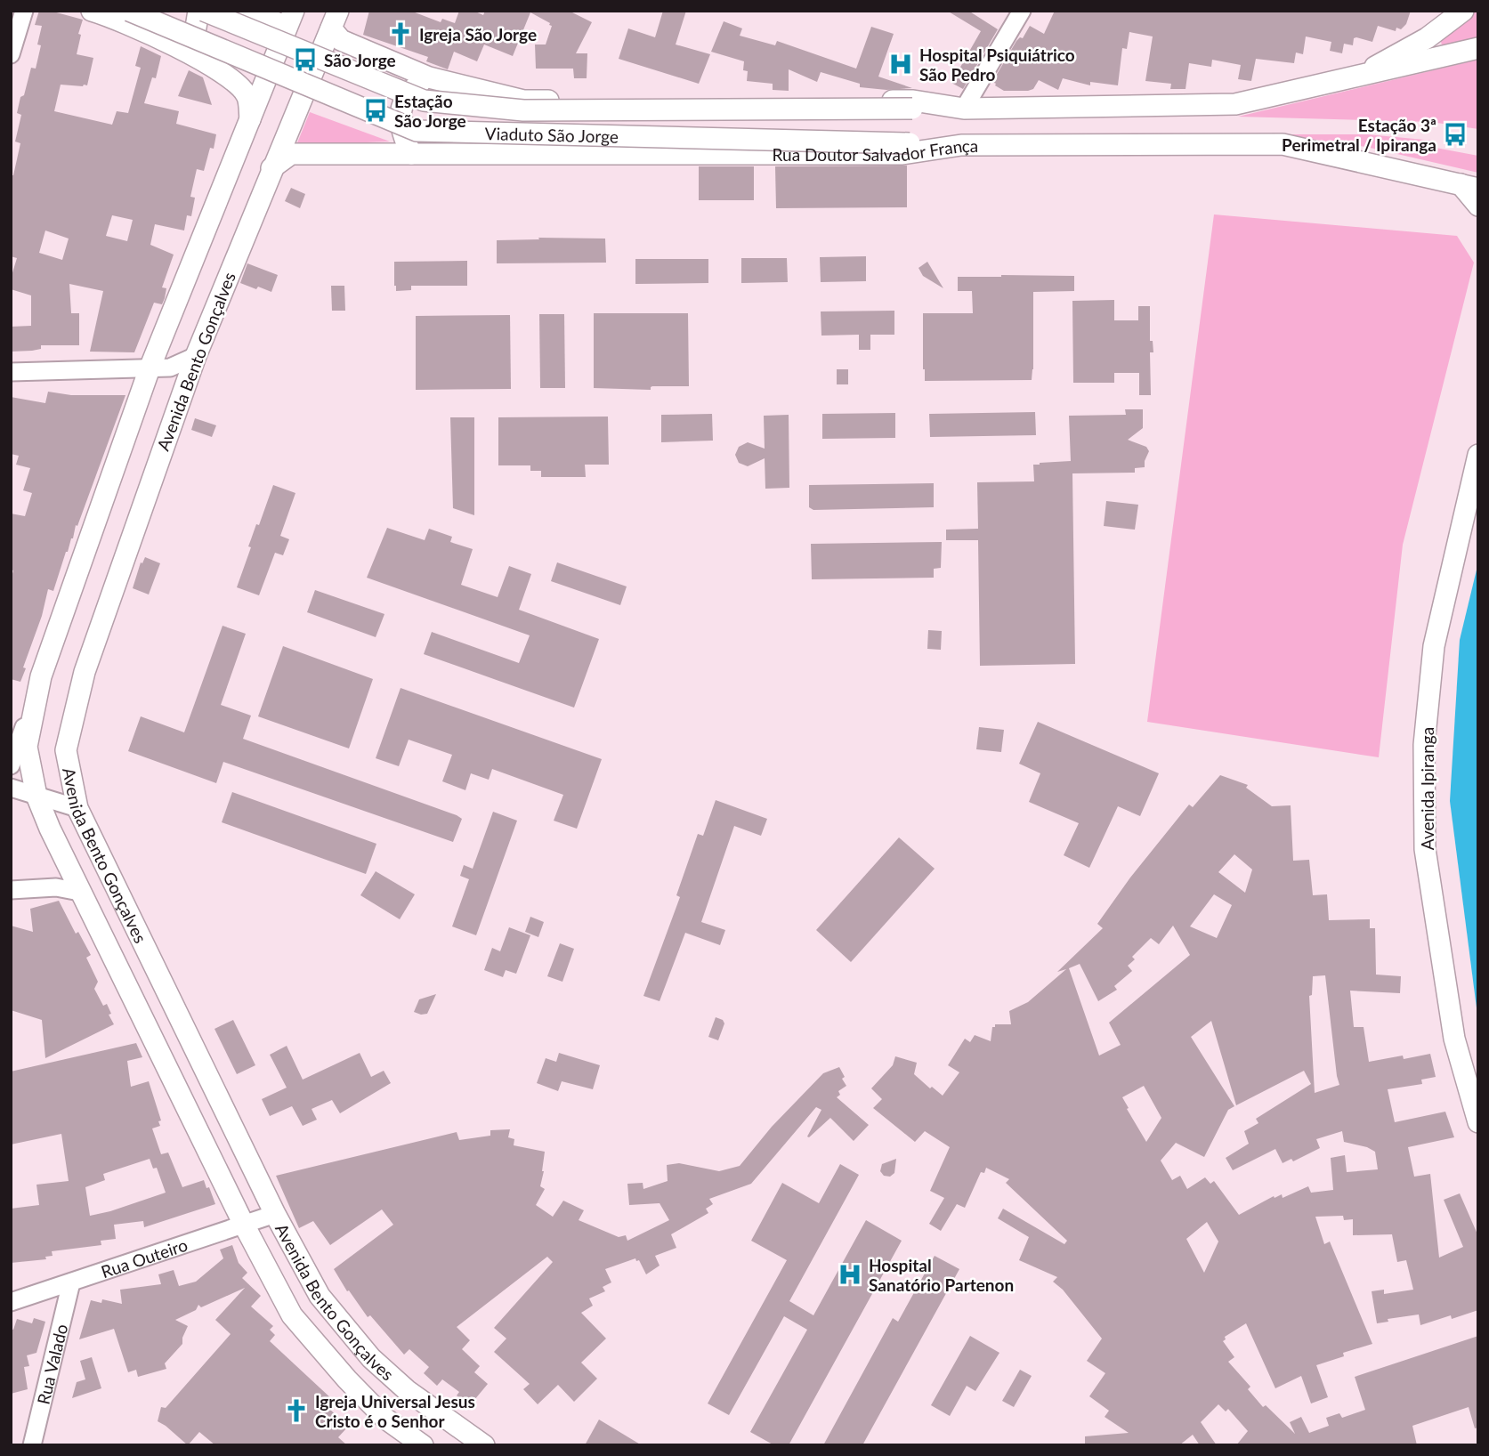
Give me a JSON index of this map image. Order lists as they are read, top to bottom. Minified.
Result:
{"streets":{"main road":["Viaduto São Jorge","Rua Doutor Salvador França","Avenida Bento Gonçalves","Avenida Ipiranga"],"street":["Rua Outeiro","Rua Valado"]},"crossings":[["Viaduto São Jorge","Rua Doutor Salvador França"],["Rua Doutor Salvador França","Avenida Bento Gonçalves"],["Avenida Bento Gonçalves","Rua Outeiro"],["Rua Outeiro","Rua Valado"]],"places":{"church":["Igreja São Jorge","Igreja Universal Jesus Cristo é o Senhor"],"bus stop":["São Jorge","Estação São Jorge","Estação 3ª Perimetral / Ipiranga"],"hospital":["Hospital Psiquiátrico São Pedro","Hospital Sanatório Partenon"]}}
